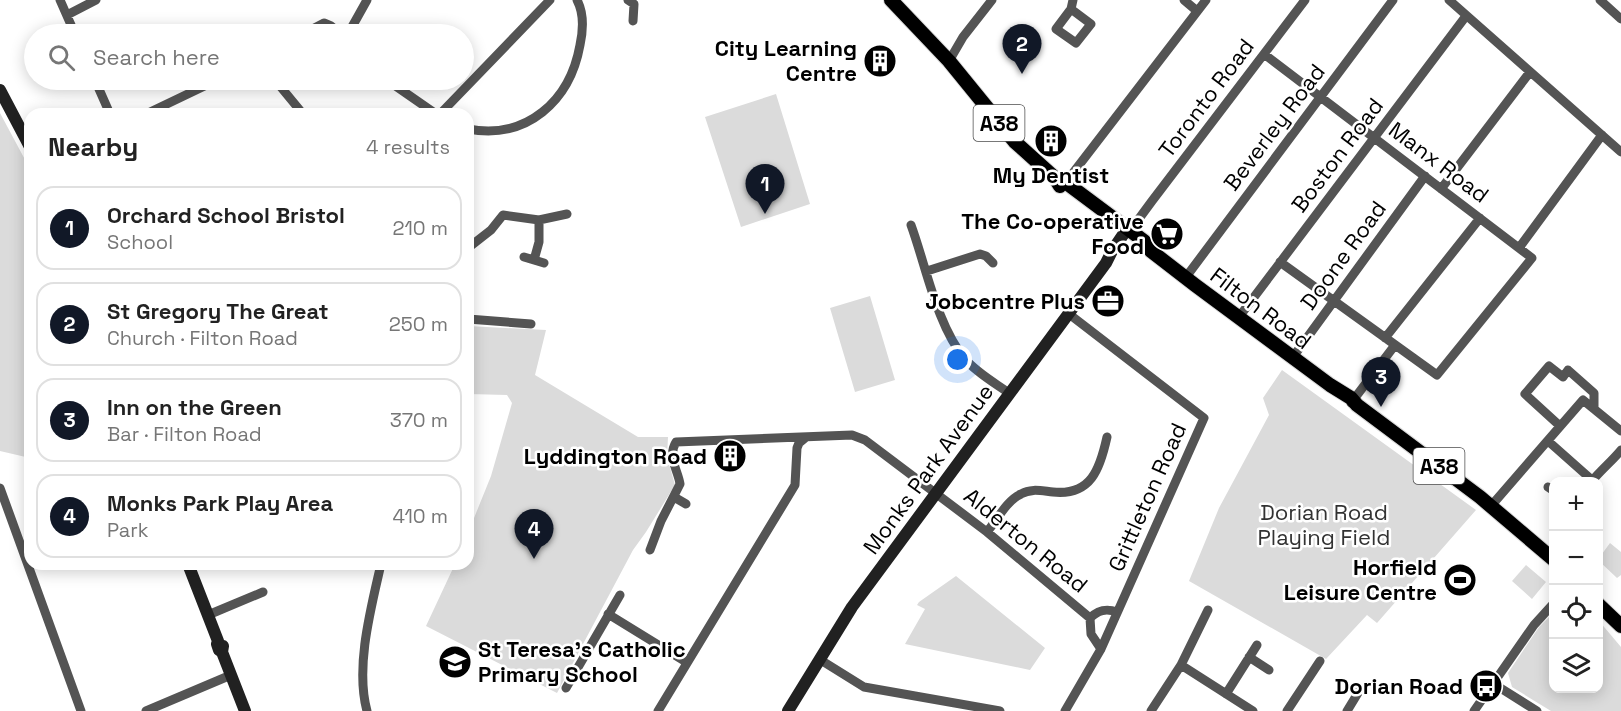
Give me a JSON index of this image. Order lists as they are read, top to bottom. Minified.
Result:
{"streets":{"main road":["A38","Filton Road"],"street":["Toronto Road","Beverley Road","Boston Road","Manx Road","Doone Road","Monks Park Avenue","Grittleton Road","Alderton Road"]},"crossings":[["Toronto Road","Manx Road"],["Toronto Road","Filton Road"],["Toronto Road","Monks Park Avenue"],["Beverley Road","Manx Road"],["Beverley Road","Filton Road"],["Boston Road","Manx Road"],["Boston Road","Filton Road"],["Manx Road","Doone Road"],["Doone Road","Filton Road"],["Filton Road","Monks Park Avenue"],["Monks Park Avenue","Grittleton Road"],["Monks Park Avenue","Alderton Road"],["Grittleton Road","Alderton Road"]],"parks":["Dorian Road Playing Field"],"places":{"building":["City Learning Centre","My Dentist","Lyddington Road"],"supermarket":["The Co-operative Food"],"office":["Jobcentre Plus"],"sports":["Horfield Leisure Centre"],"school or university":["St Teresa's Catholic Primary School"],"bus stop":["Dorian Road"]},"page":{"pins":["2","1","3","4"],"search":"Search here","heading":["Nearby","4 results"],"list":[{"mark":"1","name":"Orchard School Bristol","note":"School","value":"210 m"},{"mark":"2","name":"St Gregory The Great","note":"Church · Filton Road","value":"250 m"},{"mark":"3","name":"Inn on the Green","note":"Bar · Filton Road","value":"370 m"},{"mark":"4","name":"Monks Park Play Area","note":"Park","value":"410 m"}],"map_buttons":["+","−"]}}
